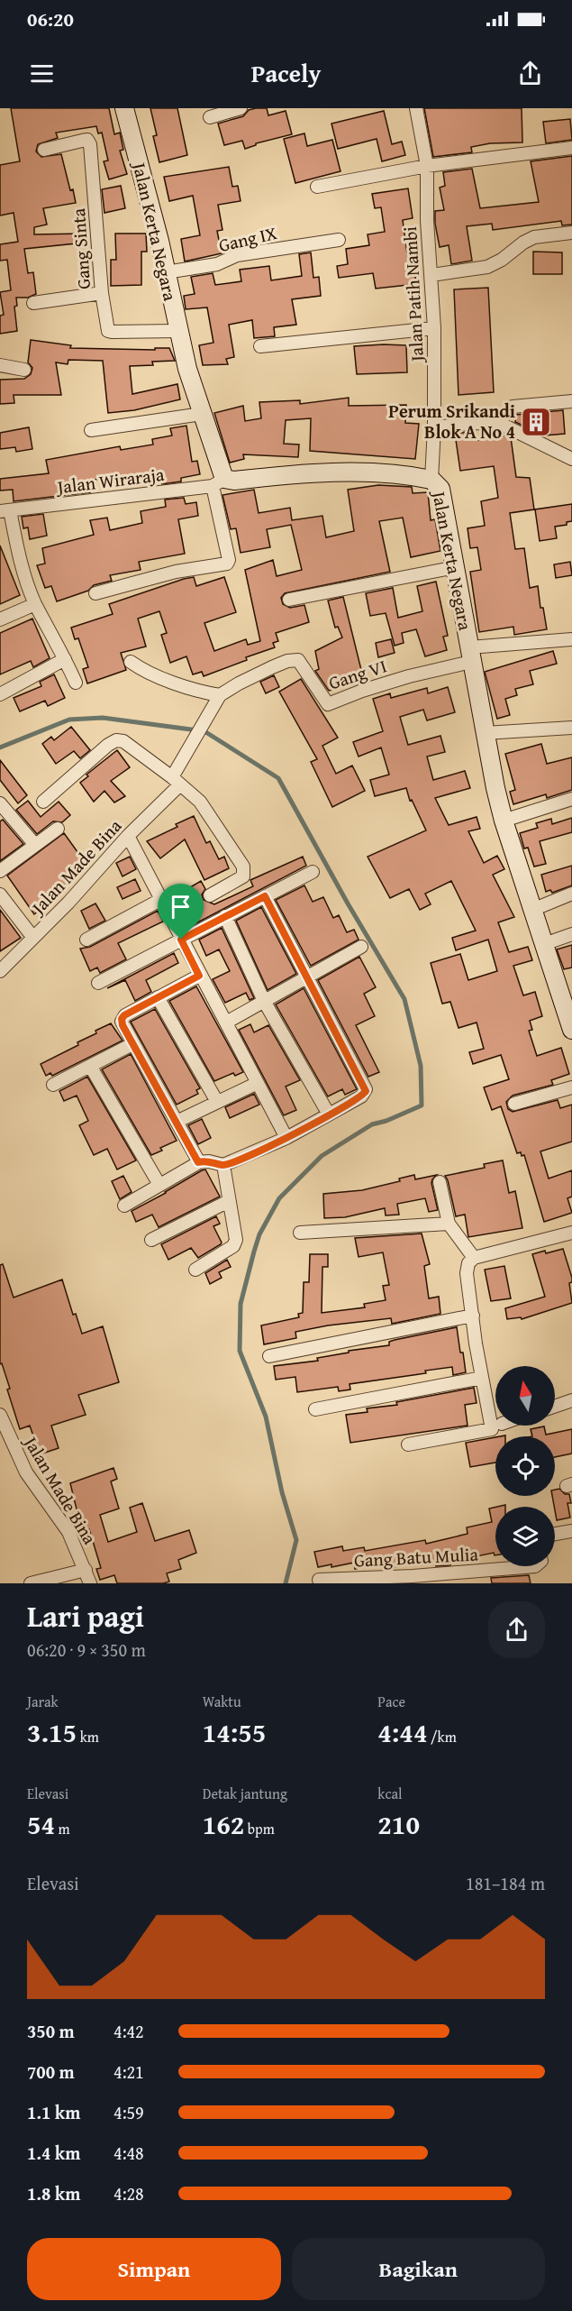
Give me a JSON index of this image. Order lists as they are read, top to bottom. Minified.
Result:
{"streets":{"street":["Jalan Kerta Negara","Gang IX","Gang Sinta","Jalan Patih Nambi","Jalan Wiraraja","Gang VI","Jalan Made Bina","Gang Batu Mulia"]},"crossings":[["Jalan Kerta Negara","Gang IX"],["Jalan Kerta Negara","Gang Sinta"],["Jalan Kerta Negara","Jalan Patih Nambi"],["Jalan Kerta Negara","Jalan Wiraraja"],["Jalan Kerta Negara","Gang VI"],["Gang VI","Jalan Made Bina"]],"places":{"building":["Perum Srikandi Blok A No 4"]},"north":"top","page":{"status":"06:20","header":"Pacely","heading":["Lari pagi","06:20 · 9 × 350 m"],"stats":[["Jarak","3.15 km"],["Waktu","14:55"],["Pace","4:44 /km"],["Elevasi","54 m"],["Detak jantung","162 bpm"],["kcal","210"]],"chart":["Elevasi","181–184 m"],"list":[{"name":"350 m","note":"4:42"},{"name":"700 m","note":"4:21"},{"name":"1.1 km","note":"4:59"},{"name":"1.4 km","note":"4:48"},{"name":"1.8 km","note":"4:28"}],"buttons":["Simpan","Bagikan"]}}
